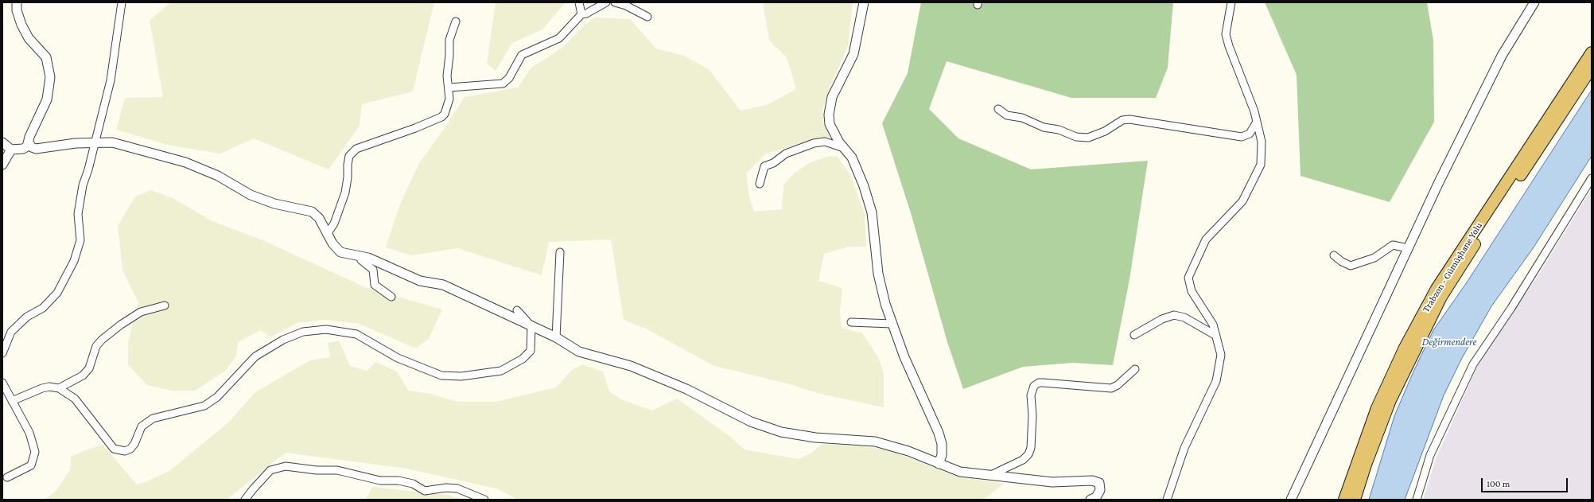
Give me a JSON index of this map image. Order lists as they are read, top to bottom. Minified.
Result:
{"streets":{"highway":["Trabzon - Gümüşhane Yolu"]},"water":["Değirmendere"],"scale_bar":"100 m"}
